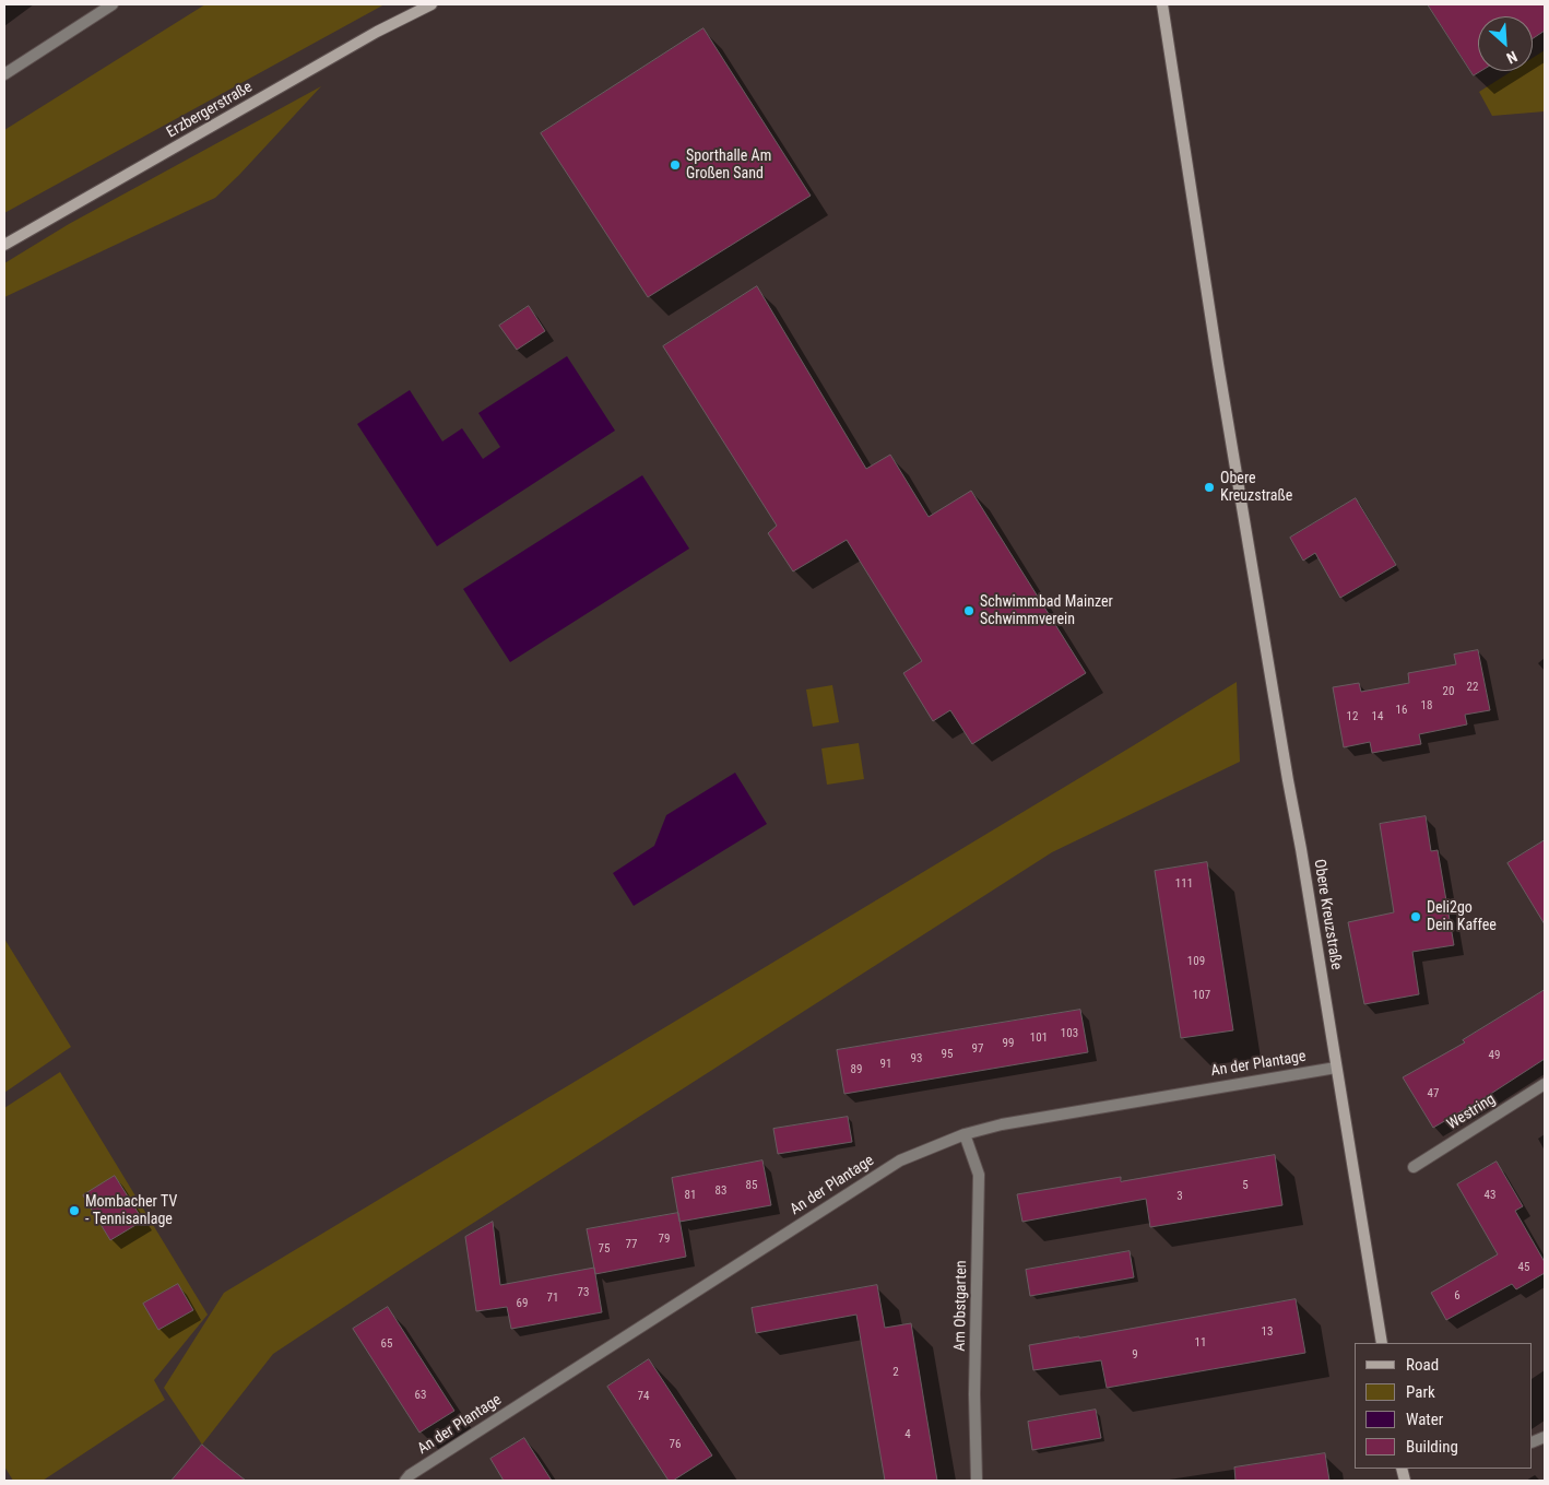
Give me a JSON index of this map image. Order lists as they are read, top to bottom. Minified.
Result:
{"streets":{"street":["Erzbergerstraße","Obere Kreuzstraße","An der Plantage","Westring","Am Obstgarten"]},"crossings":[["Obere Kreuzstraße","An der Plantage"],["An der Plantage","Am Obstgarten"]],"places":["Sporthalle Am Großen Sand","Obere Kreuzstraße","Schwimmbad Mainzer Schwimmverein","Deli2go Dein Kaffee","Mombacher TV - Tennisanlage"],"house_numbers":["22","20","18","16","12","14","111","109","107","103","101","99","97","95","49","93","91","89","47","85","5","83","81","43","3","79","77","75","45","73","6","71","69","13","11","65","9","2","63","74","4","76"],"legend":["Road","Park","Water","Building"],"north":"bottom right"}
